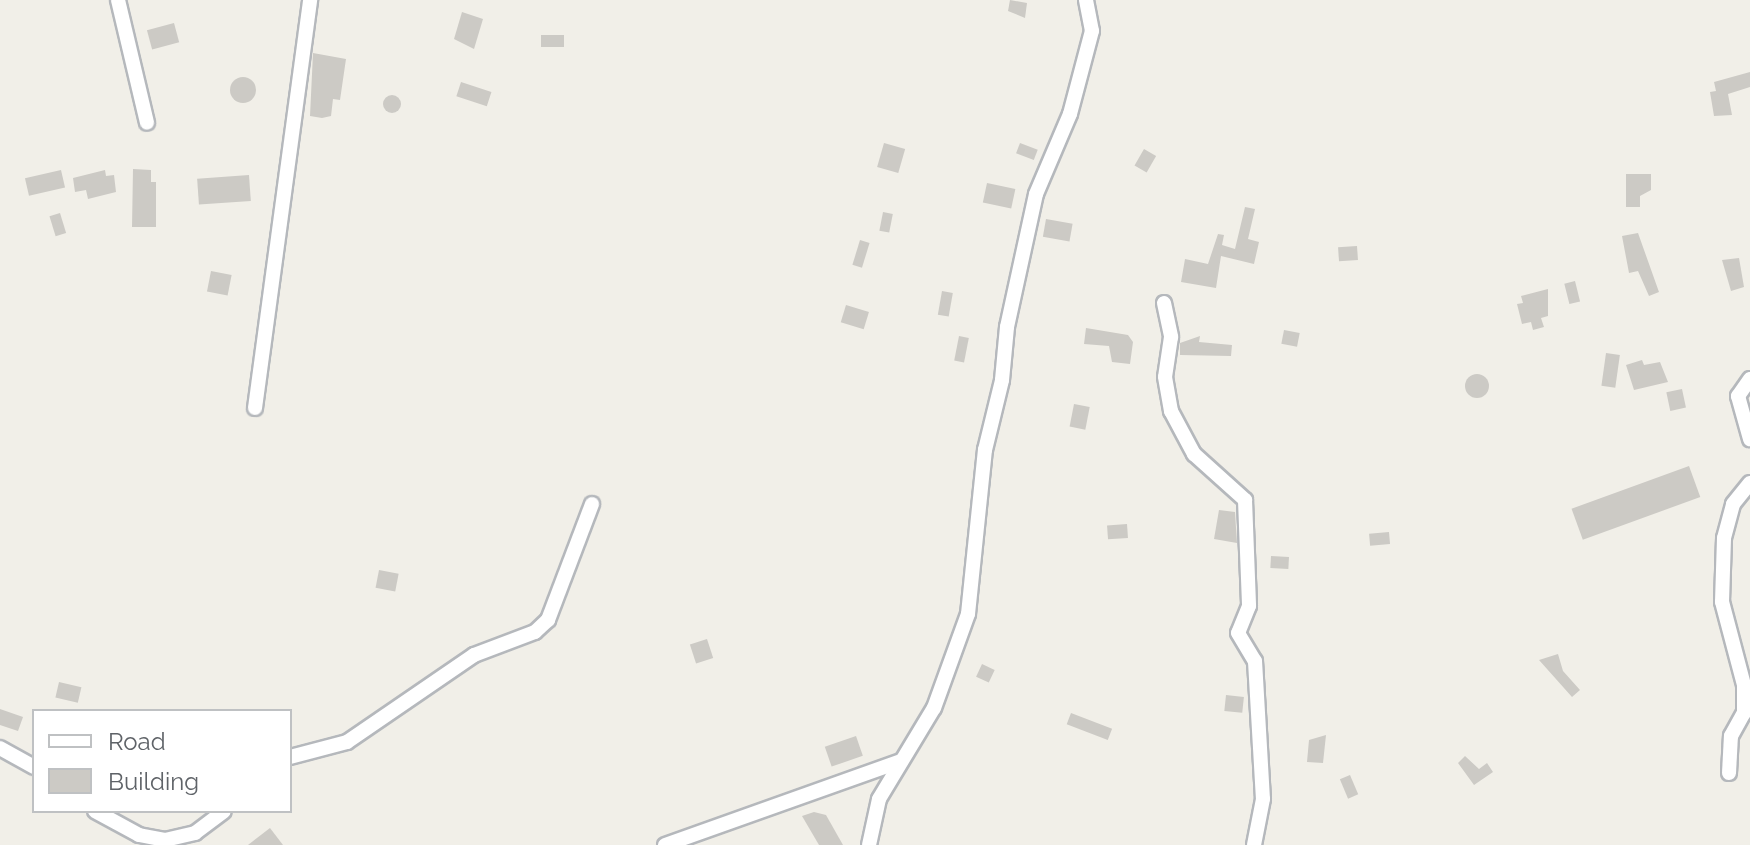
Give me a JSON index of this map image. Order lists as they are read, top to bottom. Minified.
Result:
{"legend":["Road","Building"]}
